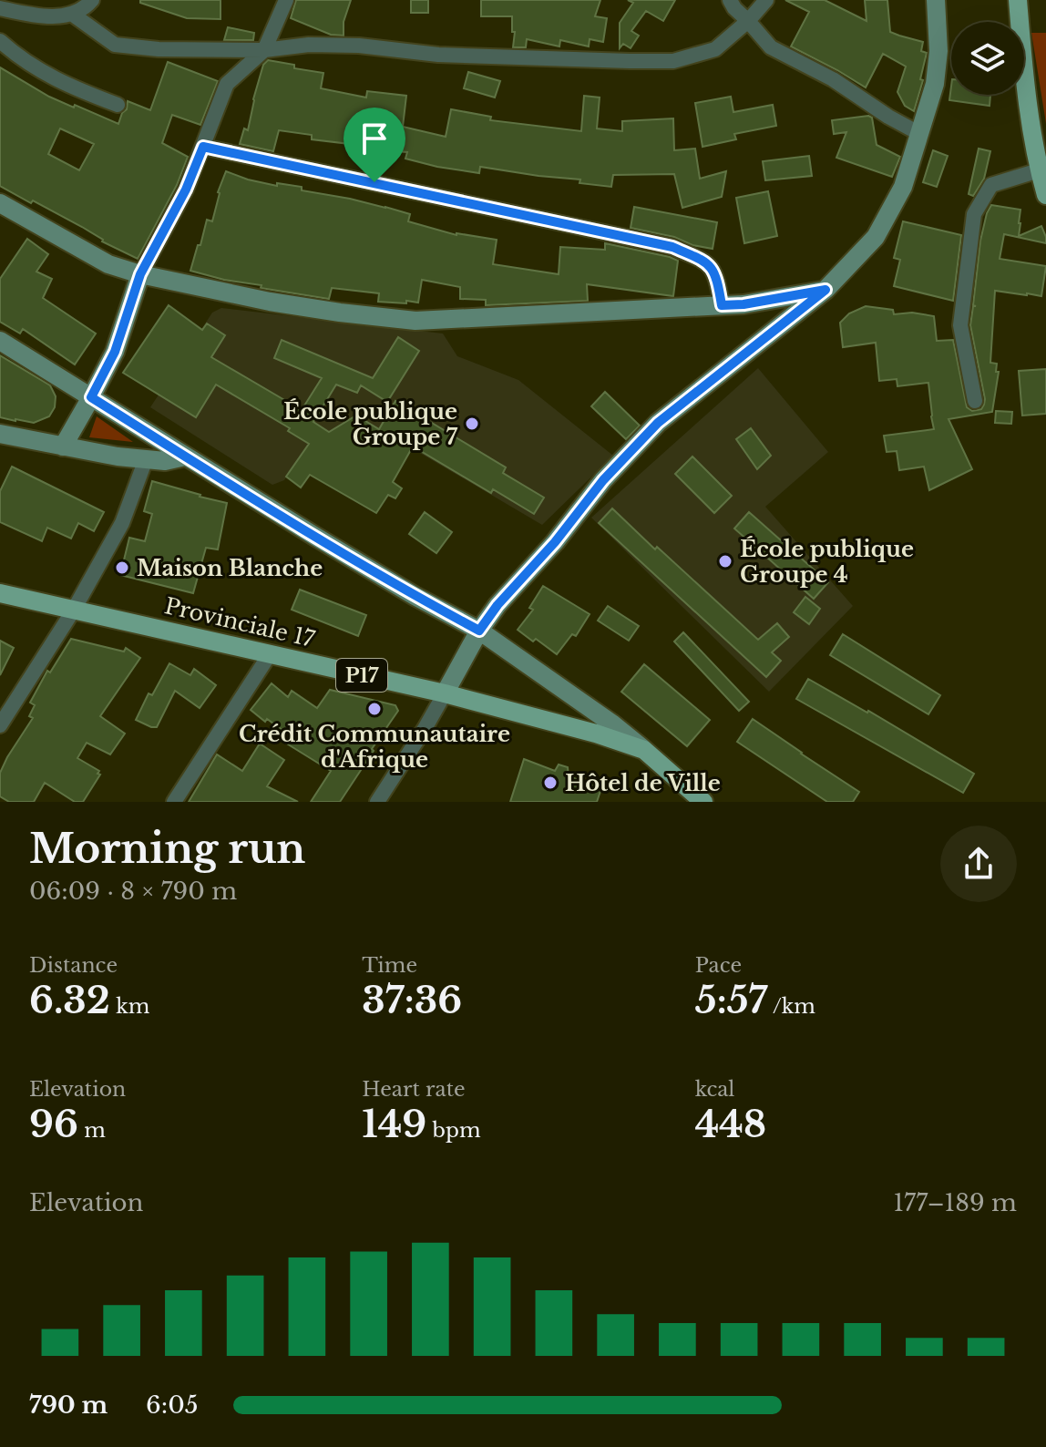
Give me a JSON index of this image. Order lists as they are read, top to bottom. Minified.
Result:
{"streets":{"main road":["Provinciale 17","P17"]},"places":["École publique Groupe 7","École publique Groupe 4","Maison Blanche","Crédit Communautaire d'Afrique","Hôtel de Ville"],"page":{"heading":["Morning run","06:09 · 8 × 790 m"],"stats":[["Distance","6.32 km"],["Time","37:36"],["Pace","5:57 /km"],["Elevation","96 m"],["Heart rate","149 bpm"],["kcal","448"]],"chart":["Elevation","177–189 m"],"list":[{"name":"790 m","note":"6:05"}]}}
